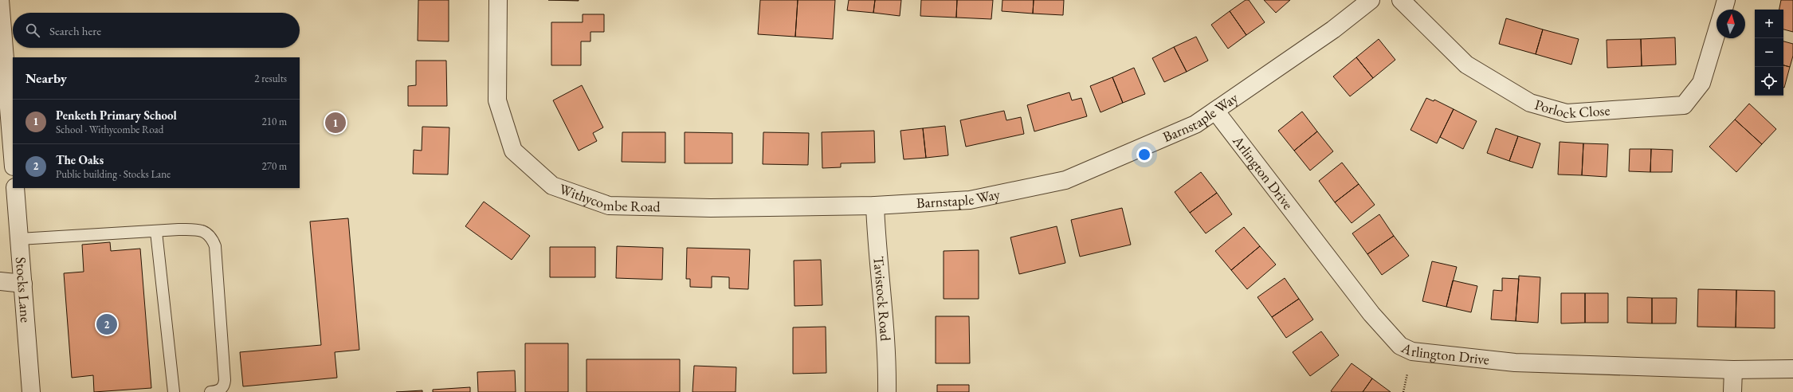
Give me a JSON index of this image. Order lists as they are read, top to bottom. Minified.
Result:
{"streets":{"street":["Porlock Close","Barnstaple Way","Arlington Drive","Withycombe Road","Stocks Lane","Tavistock Road"]},"crossings":[["Barnstaple Way","Arlington Drive"],["Barnstaple Way","Withycombe Road"],["Barnstaple Way","Tavistock Road"],["Withycombe Road","Tavistock Road"]],"north":"top","page":{"map_buttons":["+","−"],"search":"Search here","heading":["Nearby","2 results"],"list":[{"mark":"1","name":"Penketh Primary School","note":"School · Withycombe Road","value":"210 m"},{"mark":"2","name":"The Oaks","note":"Public building · Stocks Lane","value":"270 m"}],"pins":["1","2"]}}
